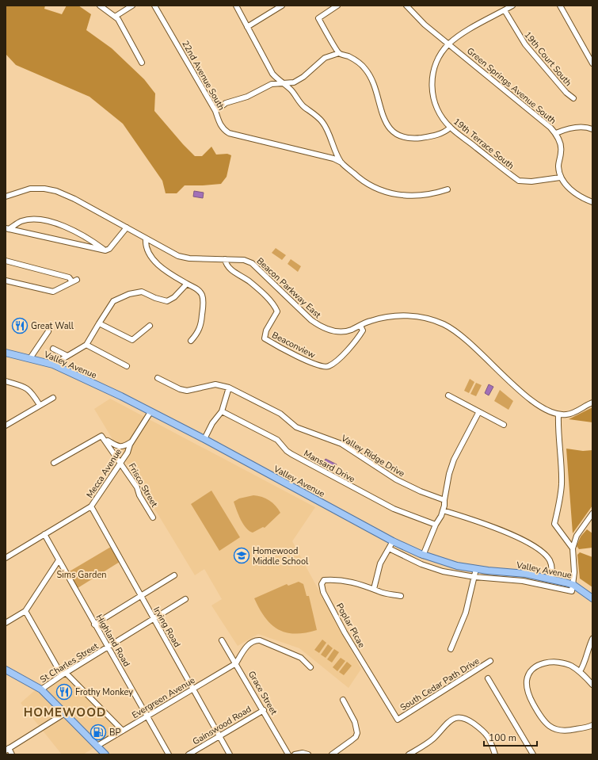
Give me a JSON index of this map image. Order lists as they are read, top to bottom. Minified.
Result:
{"streets":{"main road":["Valley Avenue"],"street":["19th Court South","22nd Avenue South","Green Springs Avenue South","19th Terrace South","Beacon Parkway East","Beaconview","Valley Ridge Drive","Mansard Drive","Mecca Avenue","Frisco Street","Poplar Plcae","Irving Road","Highland Road","St Charles Street","South Cedar Path Drive","Grace Street","Evergreen Avenue","Gainswood Road"]},"crossings":[["19th Court South","19th Terrace South"],["Green Springs Avenue South","19th Terrace South"],["Beacon Parkway East","Beaconview"],["Valley Avenue","Mecca Avenue"],["Mecca Avenue","Frisco Street"],["Mecca Avenue","Irving Road"],["Mecca Avenue","Highland Road"],["Poplar Plcae","South Cedar Path Drive"],["Irving Road","St Charles Street"],["Irving Road","Evergreen Avenue"],["Irving Road","Gainswood Road"],["Highland Road","St Charles Street"],["Highland Road","Evergreen Avenue"],["Grace Street","Evergreen Avenue"],["Grace Street","Gainswood Road"]],"districts":["HOMEWOOD"],"parks":["Sims Garden"],"places":{"restaurant":["Great Wall","Frothy Monkey"],"school or university":["Homewood Middle School"],"fuel station":["BP"]},"scale_bar":"100 m"}
